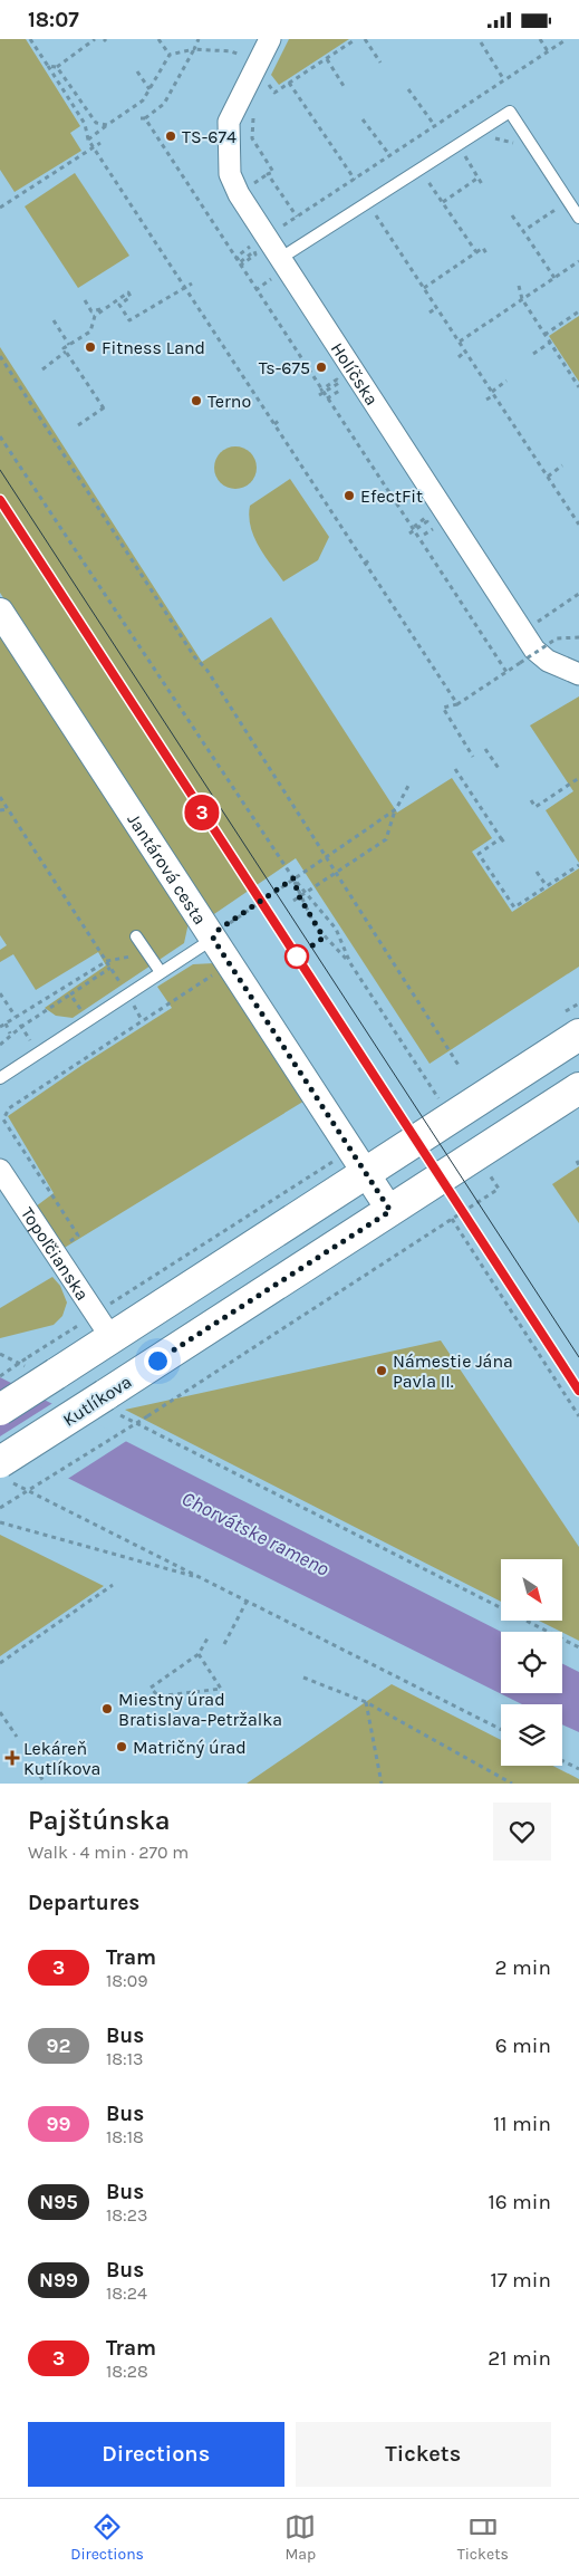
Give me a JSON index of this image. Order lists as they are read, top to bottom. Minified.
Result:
{"streets":{"main road":["Kutlíkova"],"street":["Holíčska","Jantárová cesta","Topoľčianska"]},"crossings":[["Jantárová cesta","Kutlíkova"]],"water":["Chorvátske rameno"],"places":{"other":["TS-674","Fitness Land","Ts-675","Terno","EfectFit","Námestie Jána Pavla II.","Miestny úrad Bratislava-Petržalka","Matričný úrad"],"health":["Lekáreň Kutlíkova"]},"lines":["tram line 3"],"north":"bottom right","page":{"status":"18:07","on_map":"3","heading":[["Pajštúnska","Walk · 4 min · 270 m"],"Departures"],"list":[{"mark":"3","name":"Tram","note":"18:09","value":"2 min"},{"mark":"92","name":"Bus","note":"18:13","value":"6 min"},{"mark":"99","name":"Bus","note":"18:18","value":"11 min"},{"mark":"N95","name":"Bus","note":"18:23","value":"16 min"},{"mark":"N99","name":"Bus","note":"18:24","value":"17 min"},{"mark":"3","name":"Tram","note":"18:28","value":"21 min"}],"buttons":["Directions","Tickets"],"tabs":["Directions","Map","Tickets"]}}
